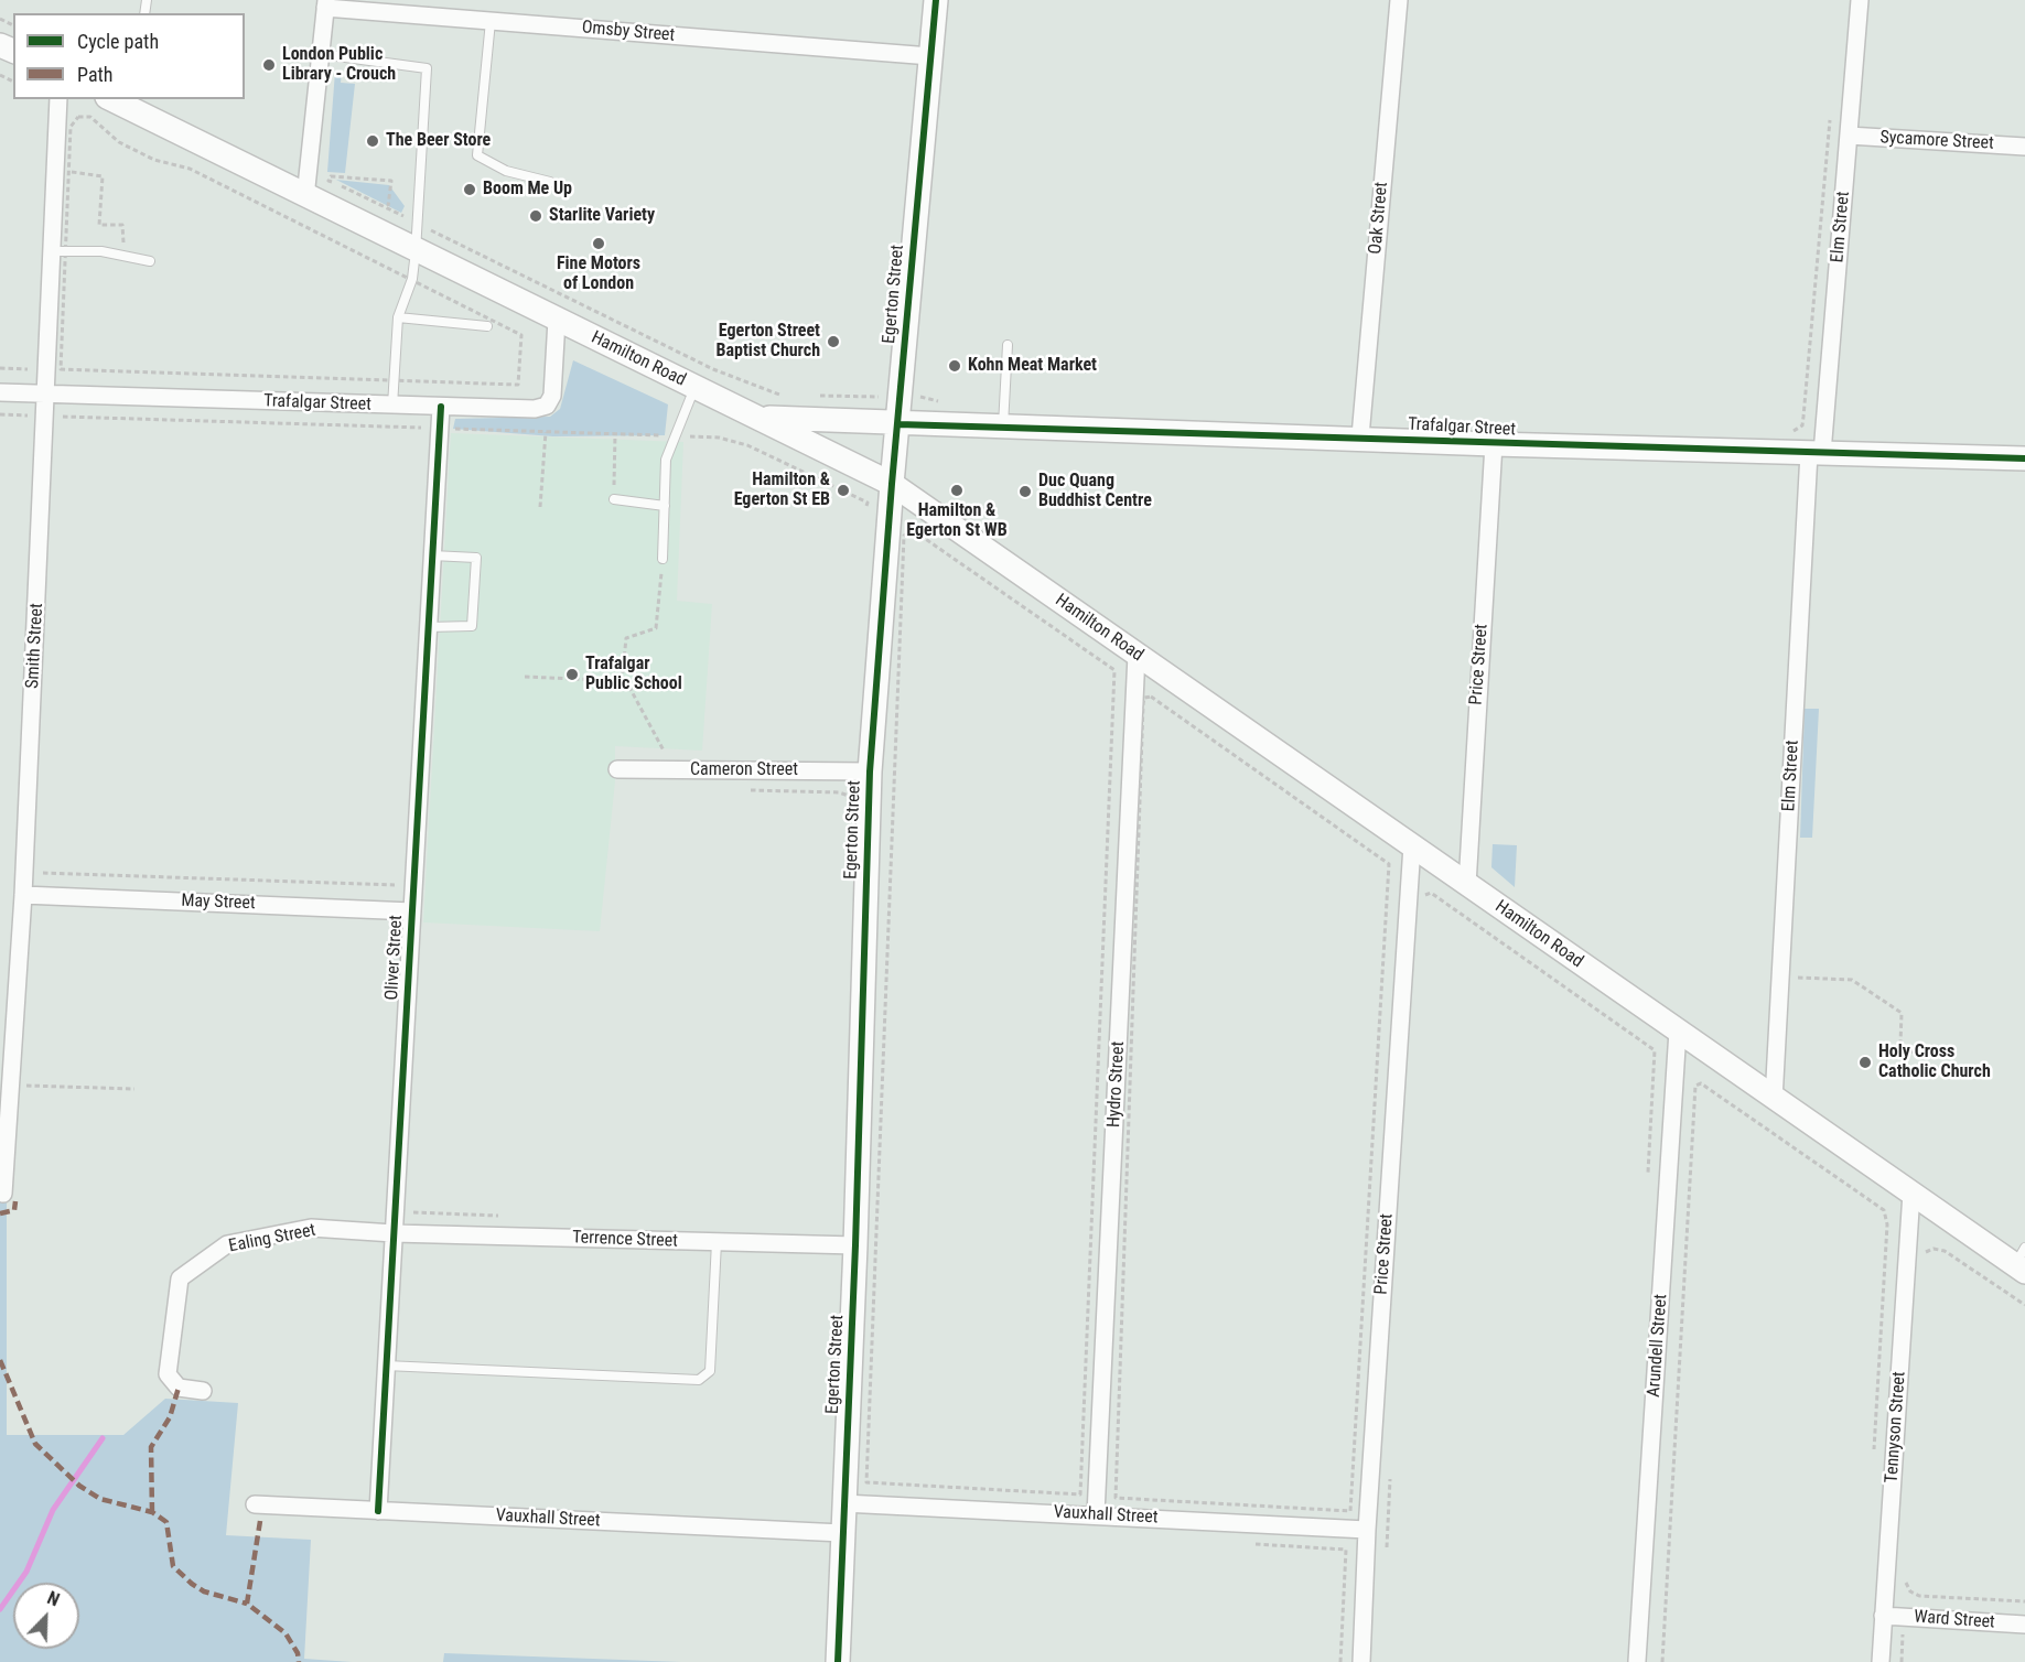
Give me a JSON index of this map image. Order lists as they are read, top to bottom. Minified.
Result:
{"streets":{"main road":["Egerton Street","Hamilton Road","Trafalgar Street"],"street":["Omsby Street","Sycamore Street","Oak Street","Elm Street","Smith Street","Price Street","Cameron Street","May Street","Oliver Street","Hydro Street","Ealing Street","Terrence Street","Arundell Street","Tennyson Street","Vauxhall Street","Ward Street"]},"crossings":[["Omsby Street","Egerton Street"],["Sycamore Street","Elm Street"],["Oak Street","Trafalgar Street"],["Elm Street","Hamilton Road"],["Elm Street","Trafalgar Street"],["Egerton Street","Hamilton Road"],["Egerton Street","Trafalgar Street"],["Egerton Street","Cameron Street"],["Egerton Street","Terrence Street"],["Egerton Street","Vauxhall Street"],["Hamilton Road","Trafalgar Street"],["Hamilton Road","Price Street"],["Hamilton Road","Hydro Street"],["Hamilton Road","Arundell Street"],["Hamilton Road","Tennyson Street"],["Trafalgar Street","Smith Street"],["Trafalgar Street","Price Street"],["Trafalgar Street","Oliver Street"],["Smith Street","May Street"],["Price Street","Vauxhall Street"],["May Street","Oliver Street"],["Oliver Street","Ealing Street"],["Oliver Street","Terrence Street"],["Oliver Street","Vauxhall Street"],["Hydro Street","Vauxhall Street"],["Ealing Street","Terrence Street"],["Tennyson Street","Ward Street"]],"places":["London Public Library - Crouch","The Beer Store","Boom Me Up","Starlite Variety","Fine Motors of London","Egerton Street Baptist Church","Kohn Meat Market","Hamilton & Egerton St EB","Hamilton & Egerton St WB","Duc Quang Buddhist Centre","Trafalgar Public School","Holy Cross Catholic Church"],"legend":["Cycle path","Path"],"north":"top right"}
